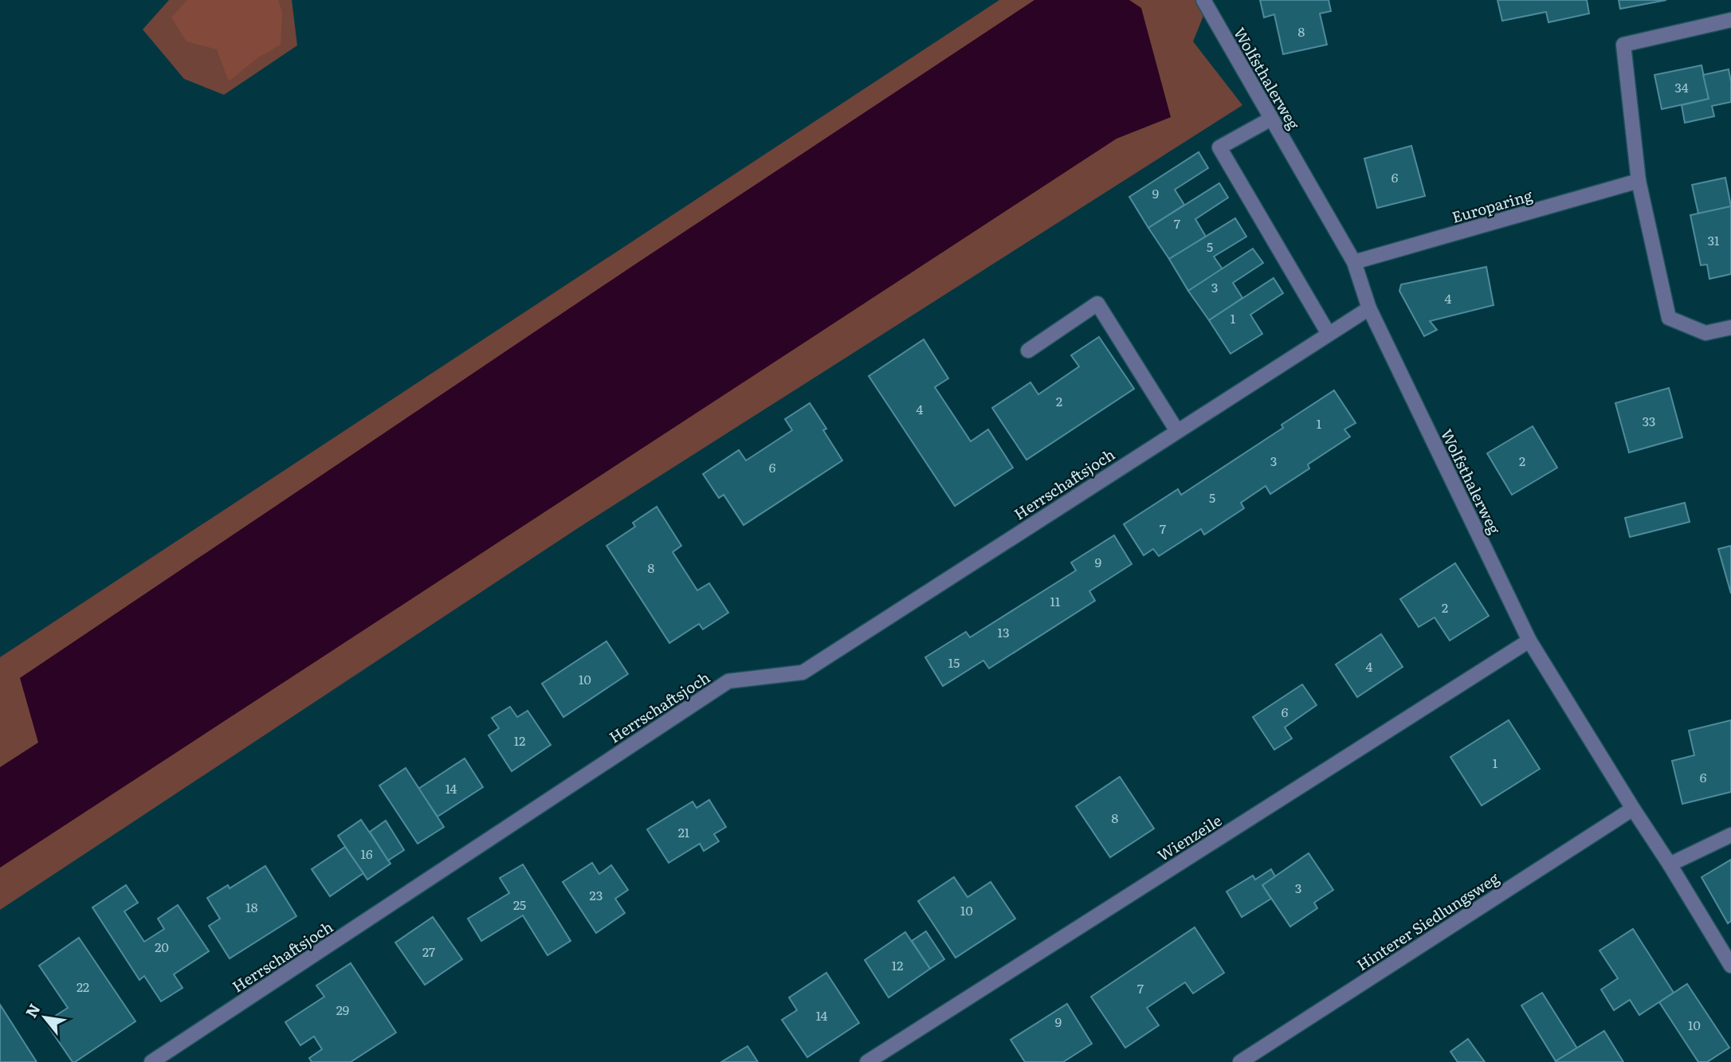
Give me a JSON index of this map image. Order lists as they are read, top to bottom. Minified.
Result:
{"streets":{"street":["Wolfsthalerweg","Europaring","Herrschaftsjoch","Wienzeile","Hinterer Siedlungsweg"]},"crossings":[["Wolfsthalerweg","Europaring"],["Wolfsthalerweg","Herrschaftsjoch"],["Wolfsthalerweg","Wienzeile"],["Wolfsthalerweg","Hinterer Siedlungsweg"]],"house_numbers":["8","34","6","9","7","31","5","3","4","1","2","4","33","1","3","2","6","5","7","9","8","11","2","13","15","4","10","6","12","1","6","14","8","21","16","3","23","25","18","10","20","27","12","22","7","29","14","9","10"],"north":"top left"}
